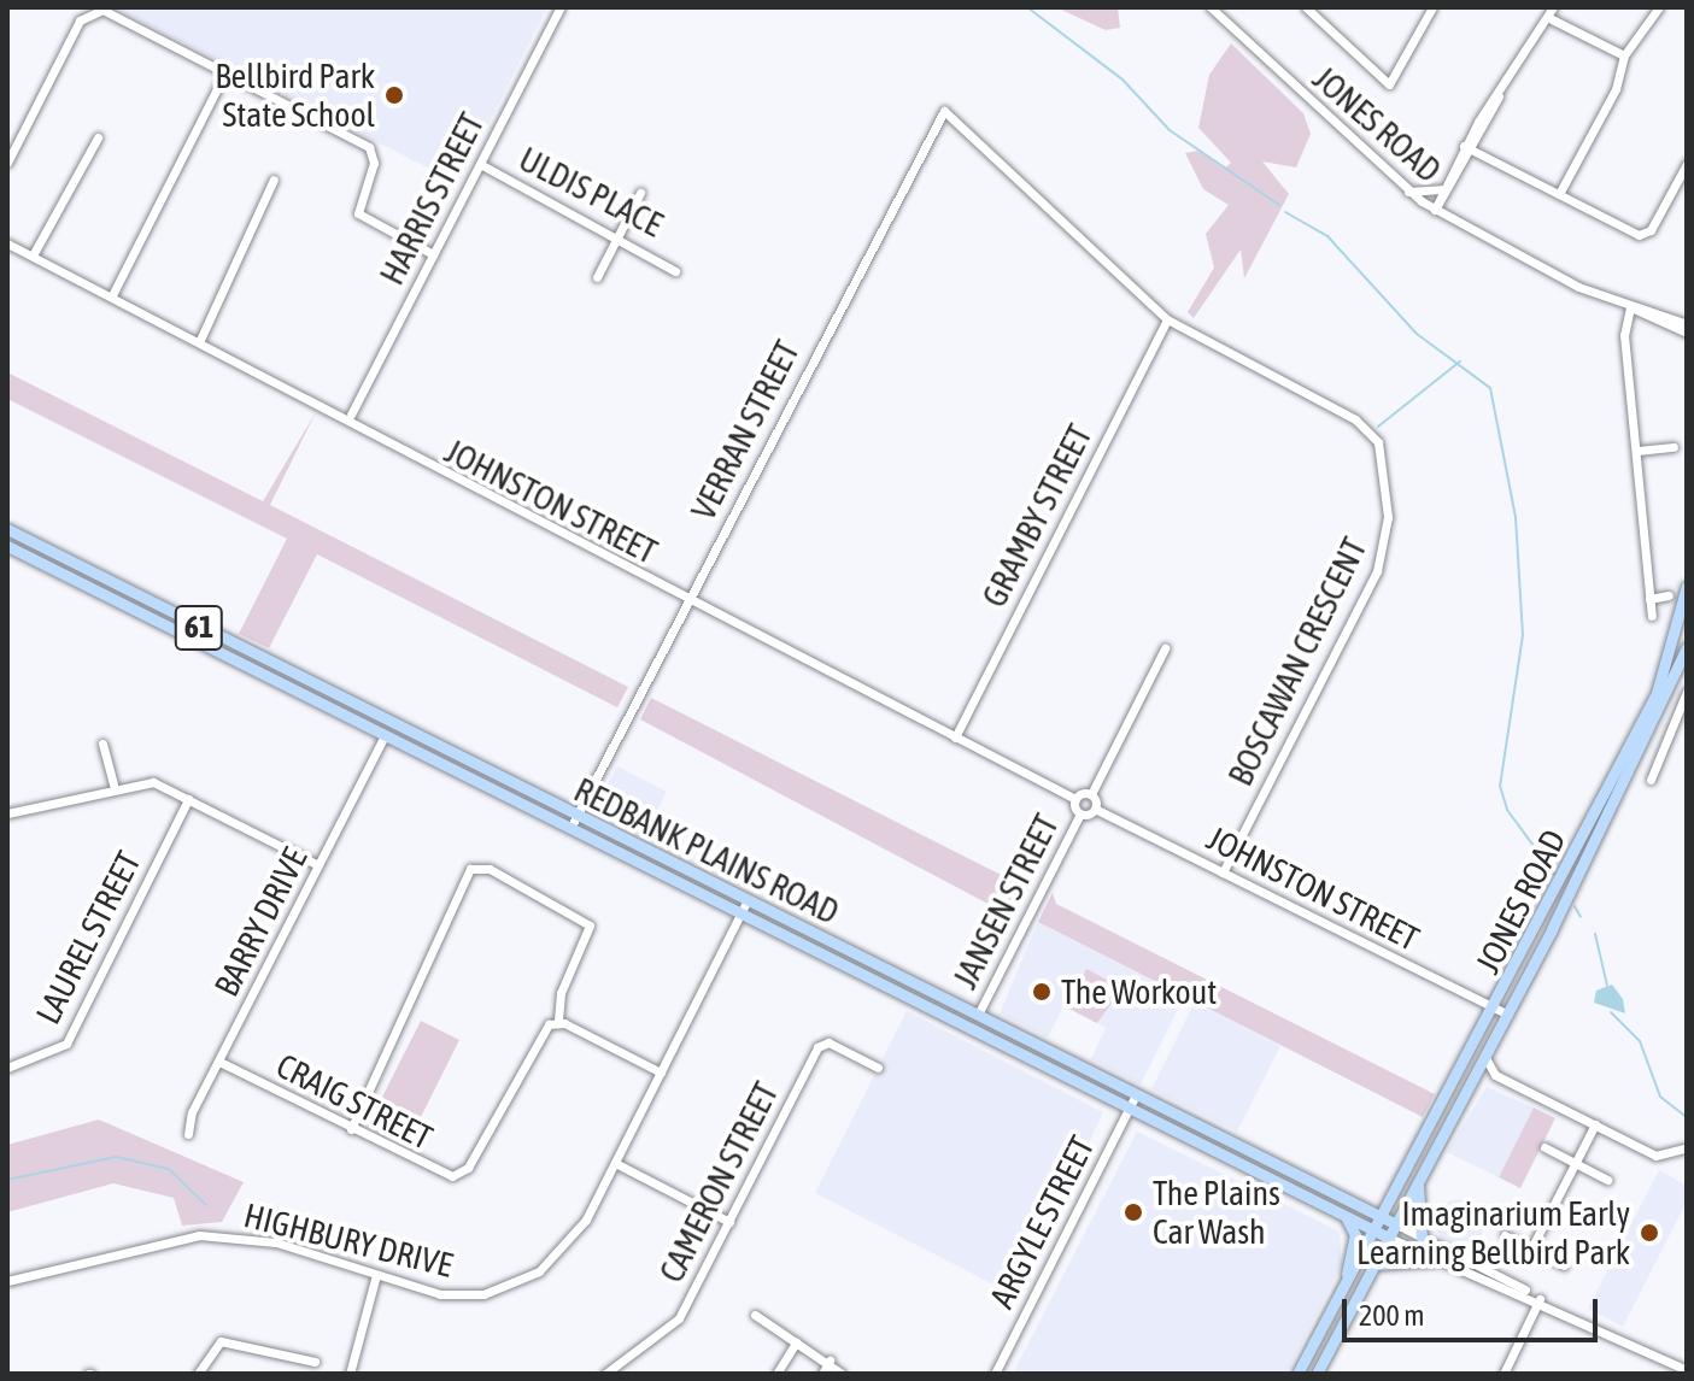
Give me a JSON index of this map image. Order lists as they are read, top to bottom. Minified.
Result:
{"streets":{"main road":["JONES ROAD","61","REDBANK PLAINS ROAD"],"street":["ULDIS PLACE","HARRIS STREET","VERRAN STREET","JOHNSTON STREET","GRAMBY STREET","BOSCAWAN CRESCENT","JANSEN STREET","BARRY DRIVE","LAUREL STREET","CRAIG STREET","CAMERON STREET","ARGYLE STREET","HIGHBURY DRIVE"]},"crossings":[["JONES ROAD","JOHNSTON STREET"],["JONES ROAD","61"],["JONES ROAD","REDBANK PLAINS ROAD"],["ULDIS PLACE","HARRIS STREET"],["HARRIS STREET","JOHNSTON STREET"],["VERRAN STREET","JOHNSTON STREET"],["VERRAN STREET","BOSCAWAN CRESCENT"],["VERRAN STREET","REDBANK PLAINS ROAD"],["JOHNSTON STREET","GRAMBY STREET"],["JOHNSTON STREET","BOSCAWAN CRESCENT"],["GRAMBY STREET","BOSCAWAN CRESCENT"],["61","REDBANK PLAINS ROAD"],["REDBANK PLAINS ROAD","JANSEN STREET"],["REDBANK PLAINS ROAD","BARRY DRIVE"],["REDBANK PLAINS ROAD","ARGYLE STREET"],["REDBANK PLAINS ROAD","HIGHBURY DRIVE"],["BARRY DRIVE","CRAIG STREET"]],"places":["Bellbird Park State School","The Workout","The Plains Car Wash","Imaginarium Early Learning Bellbird Park"],"scale_bar":"200 m"}
